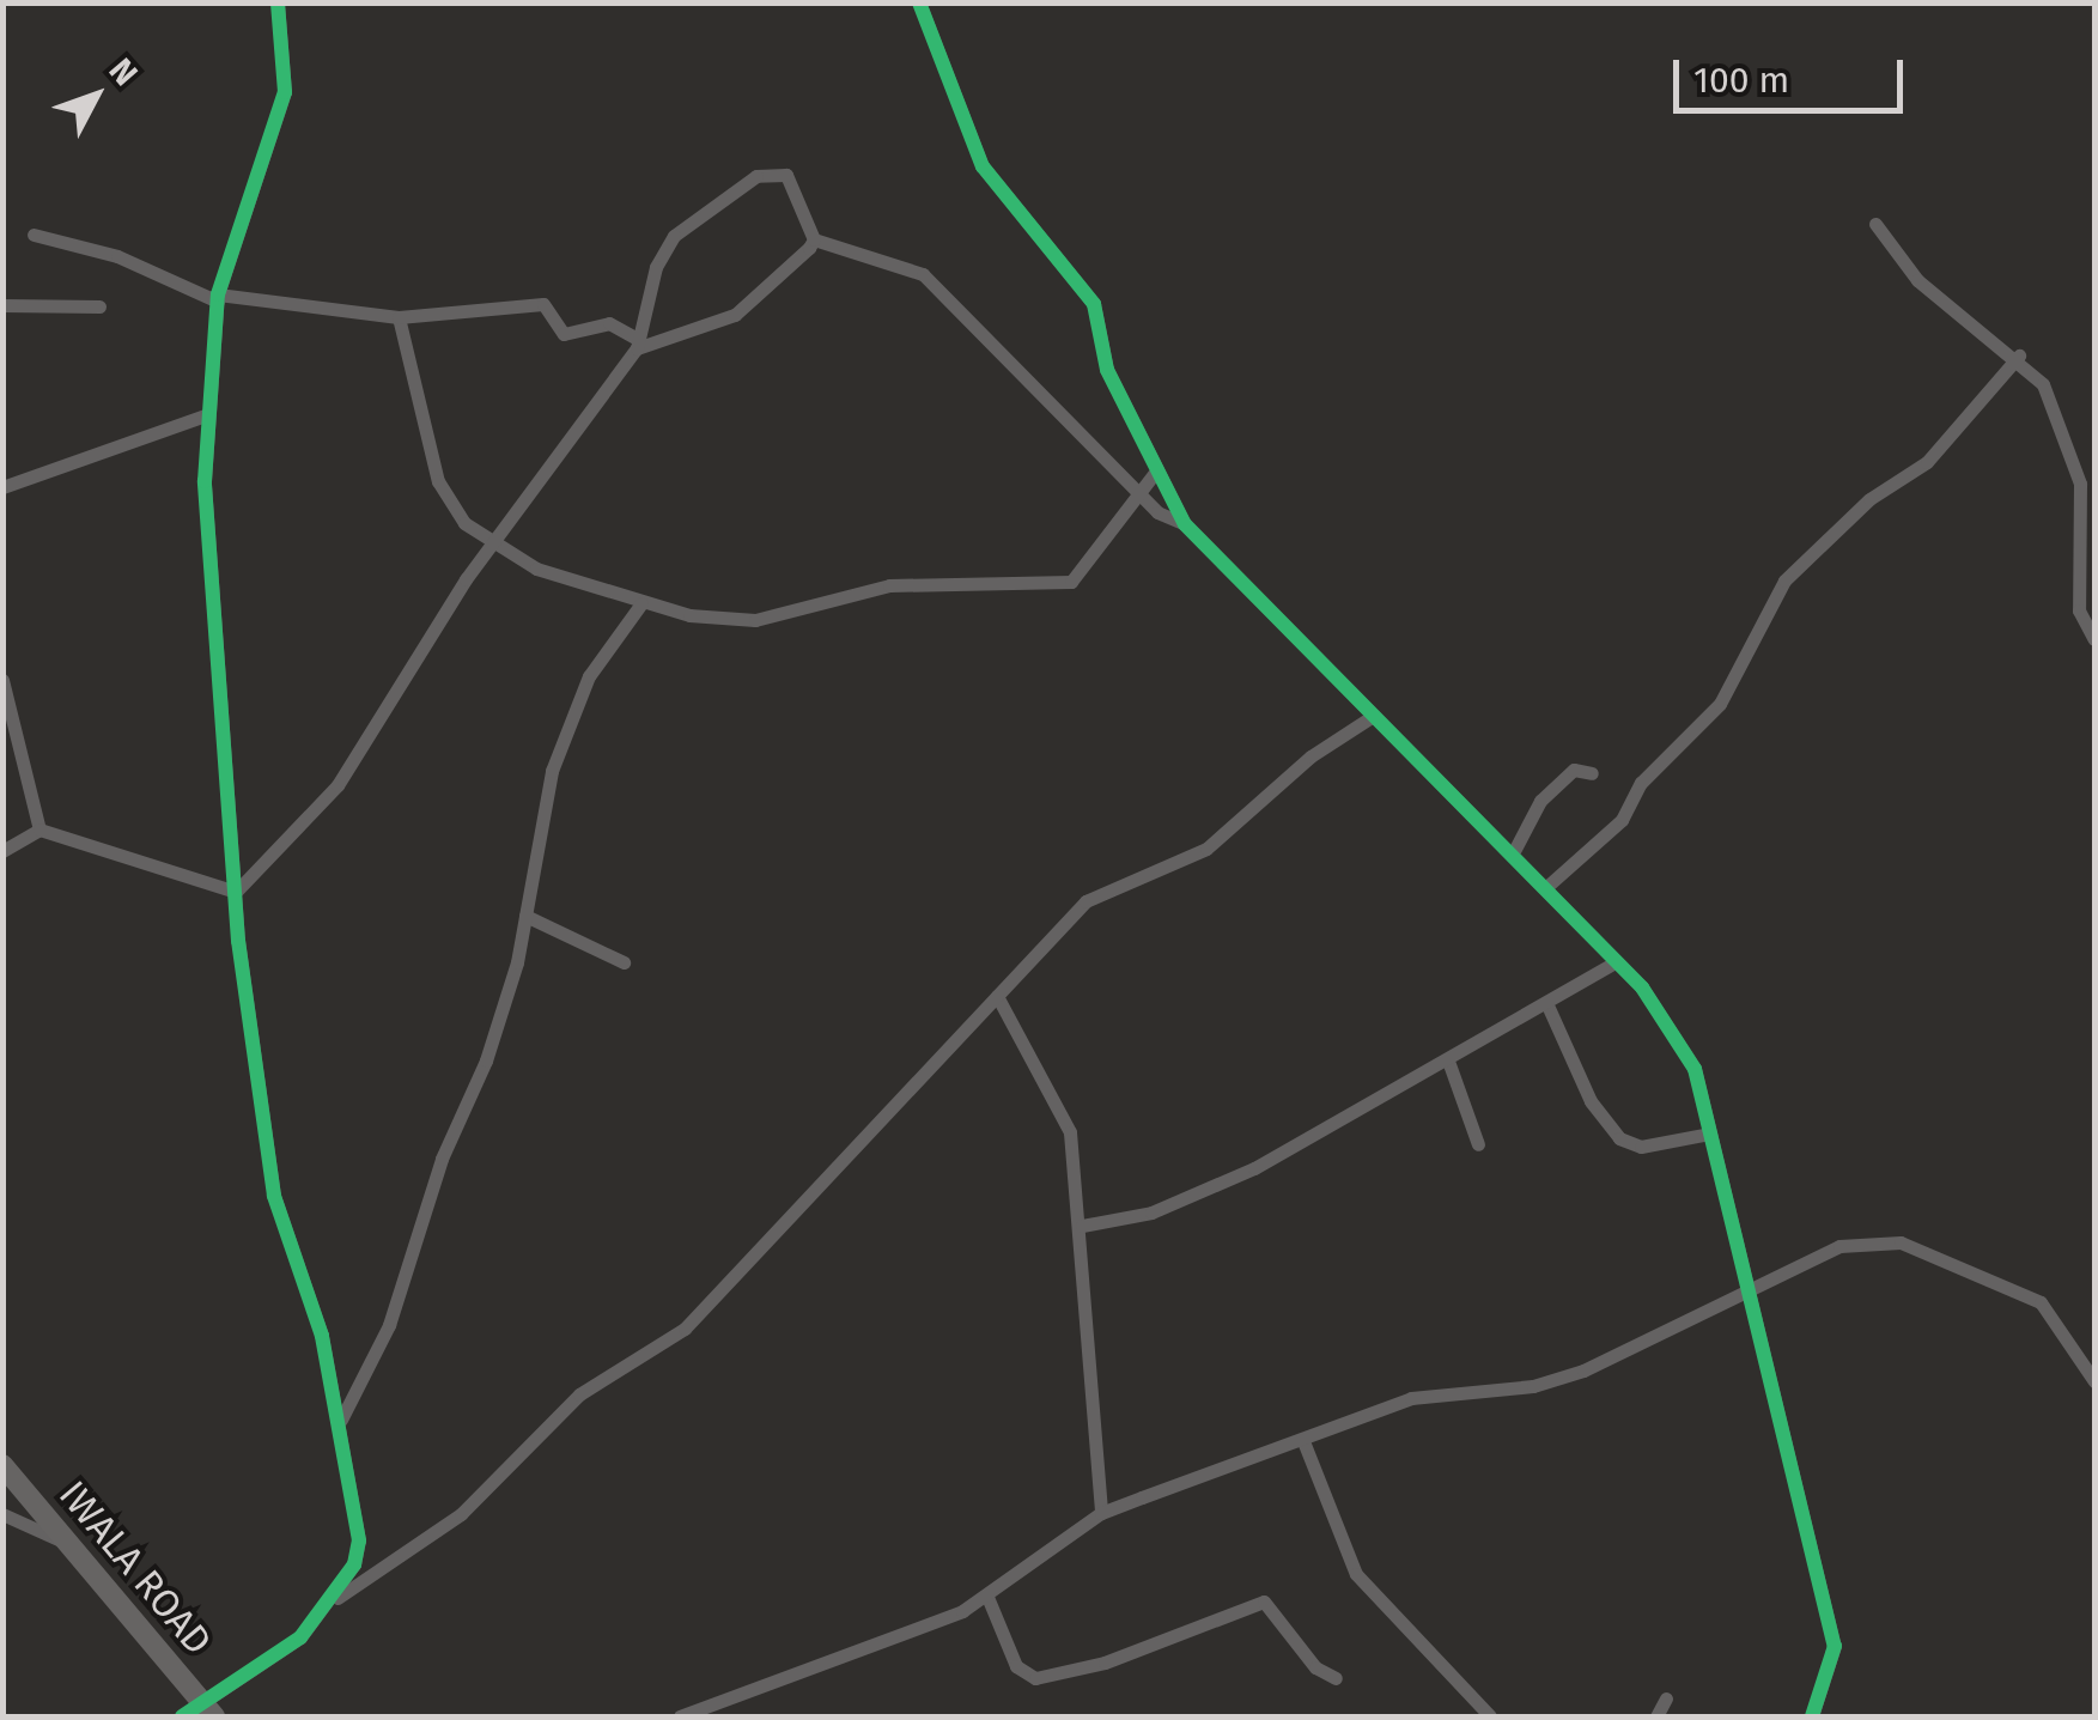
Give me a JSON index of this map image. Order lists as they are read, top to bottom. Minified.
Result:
{"streets":{"street":["IWALA ROAD"]},"scale_bar":"100 m","north":"top right"}
